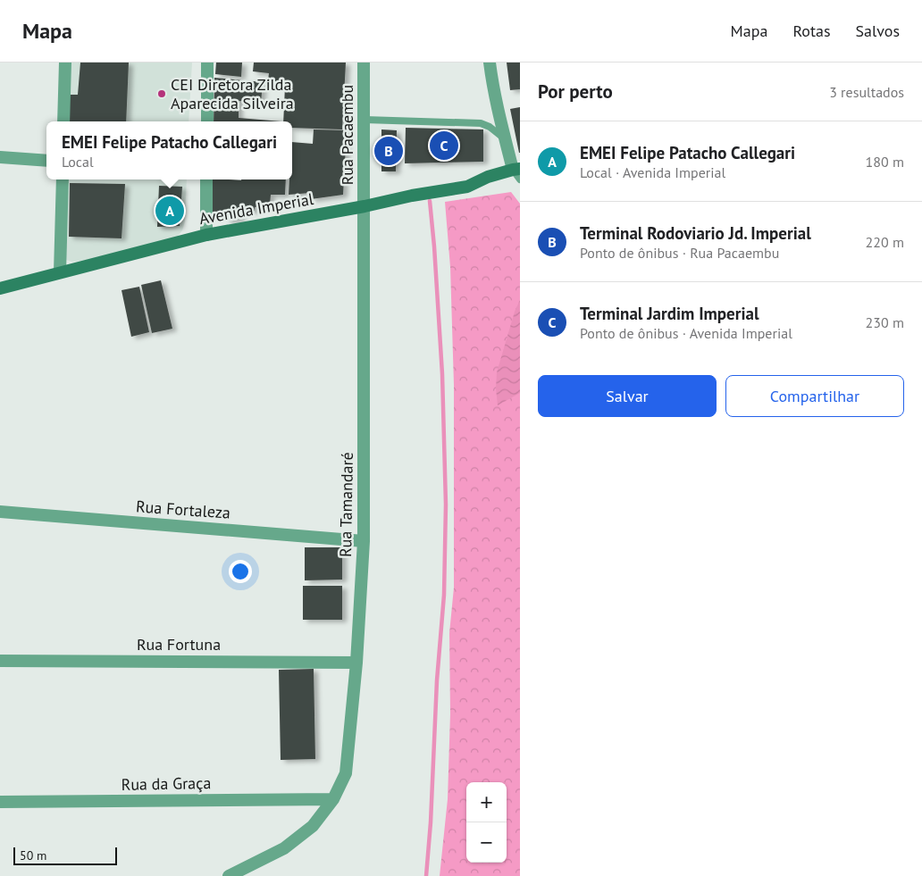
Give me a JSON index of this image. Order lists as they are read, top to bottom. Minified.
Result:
{"streets":{"main road":["Avenida Imperial"],"street":["Rua Pacaembu","Rua Tamandaré","Rua Fortaleza","Rua Fortuna","Rua da Graça"]},"crossings":[["Rua Pacaembu","Avenida Imperial"],["Rua Pacaembu","Rua Tamandaré"],["Avenida Imperial","Rua Tamandaré"],["Rua Tamandaré","Rua Fortaleza"],["Rua Tamandaré","Rua Fortuna"],["Rua Tamandaré","Rua da Graça"]],"places":["CEI Diretora Zilda Aparecida Silveira"],"scale_bar":"50 m","page":{"header":"Mapa","nav":["Mapa","Rotas","Salvos"],"heading":["Por perto","3 resultados"],"list":[{"mark":"A","name":"EMEI Felipe Patacho Callegari","note":"Local · Avenida Imperial","value":"180 m"},{"mark":"B","name":"Terminal Rodoviario Jd. Imperial","note":"Ponto de ônibus · Rua Pacaembu","value":"220 m"},{"mark":"C","name":"Terminal Jardim Imperial","note":"Ponto de ônibus · Avenida Imperial","value":"230 m"}],"popup":["EMEI Felipe Patacho Callegari","Local"],"pins":["C","B","A"],"buttons":["Salvar","Compartilhar"],"map_buttons":["+","−"],"scale":"50 m"}}
